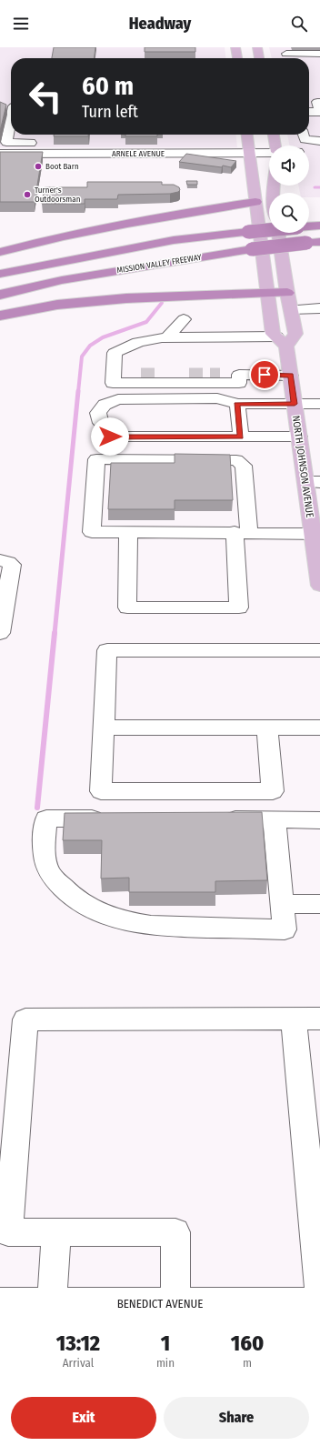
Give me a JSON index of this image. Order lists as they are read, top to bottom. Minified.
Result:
{"streets":{"highway":["MISSION VALLEY FREEWAY"],"main road":["NORTH JOHNSON AVENUE"],"street":["ARNELE AVENUE","BENEDICT AVENUE"]},"crossings":[["ARNELE AVENUE","NORTH JOHNSON AVENUE"]],"places":["Boot Barn","Turner's Outdoorsman"],"page":{"header":"Headway","turn":["60 m","Turn left"],"eta":["13:12","Arrival","1","min","160","m"],"buttons":["Exit","Share"]}}
